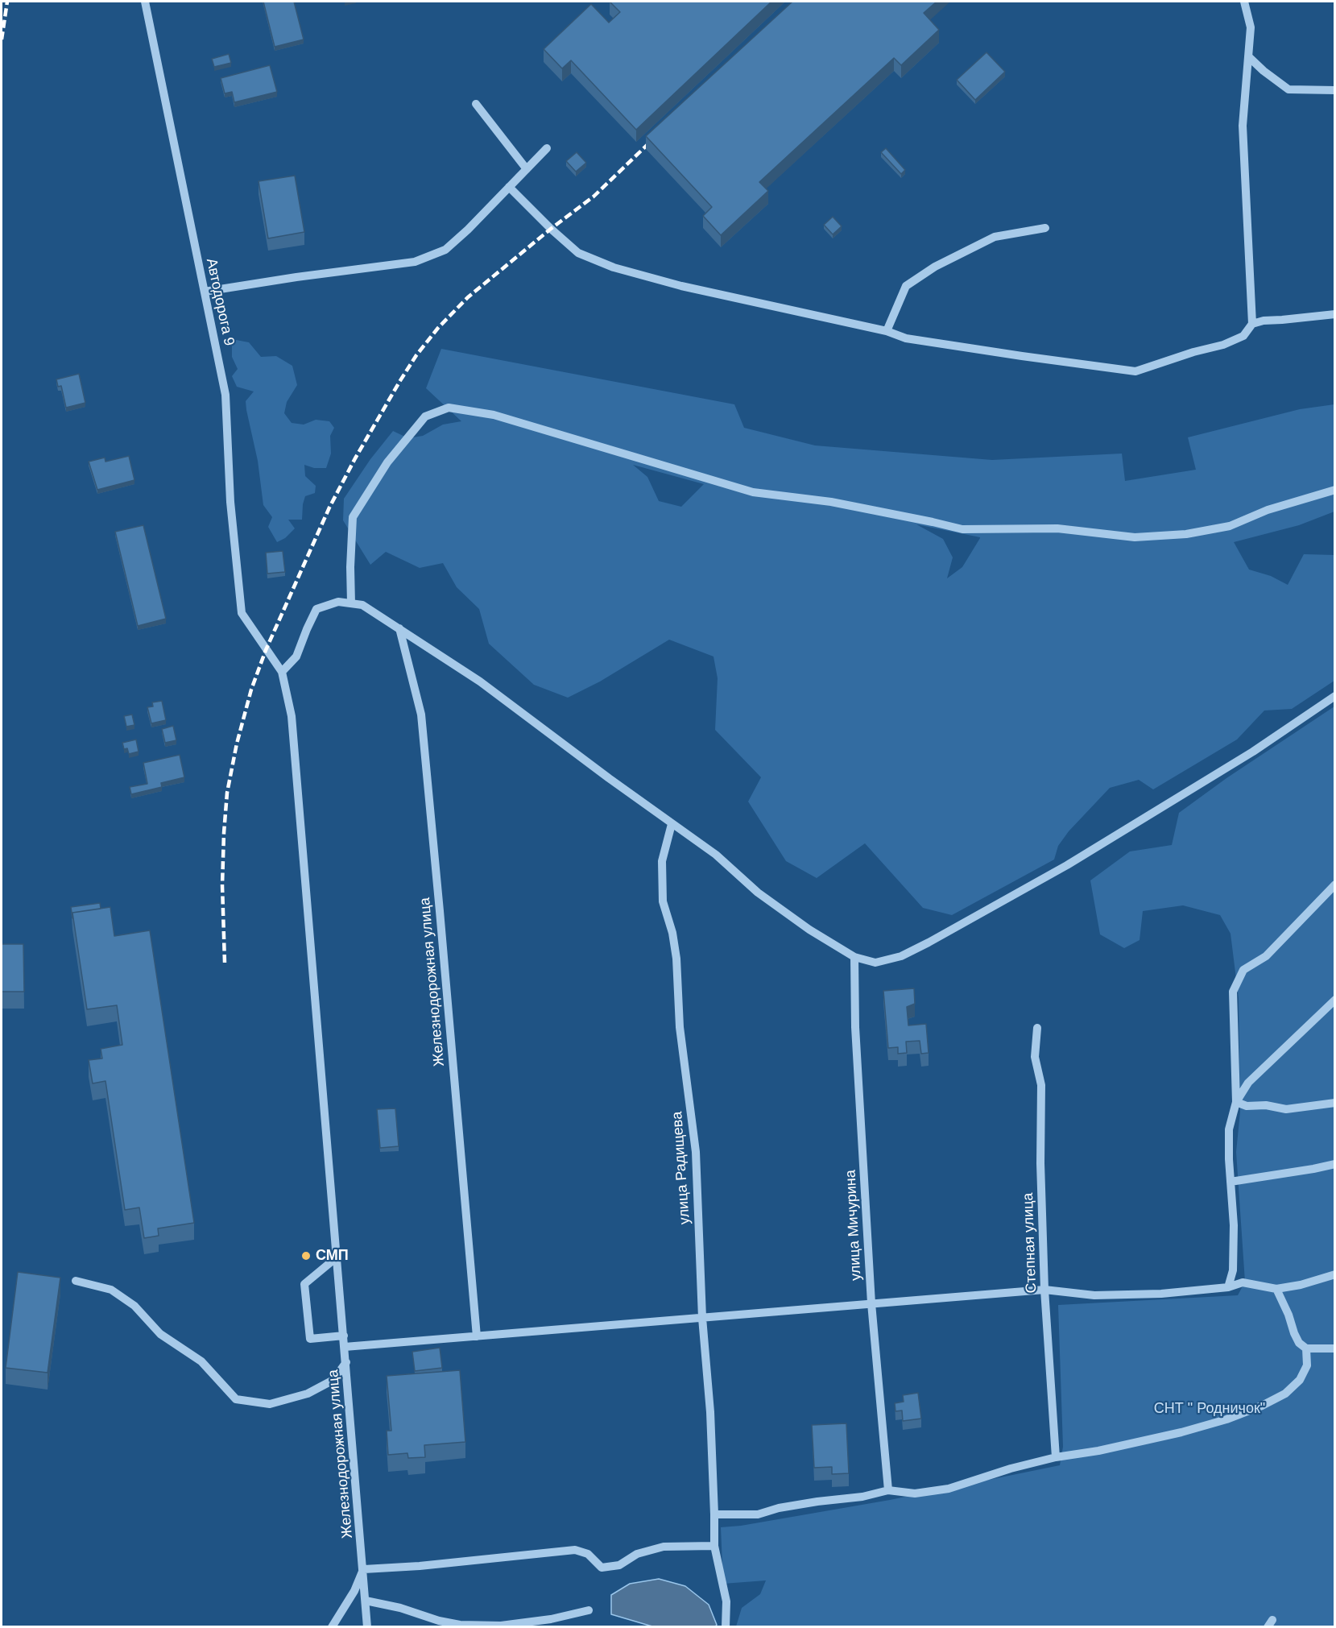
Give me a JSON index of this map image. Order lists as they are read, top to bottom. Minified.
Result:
{"streets":{"street":["Автодорога 9","Железнодорожная улица","улица Радищева","улица Мичурина","Степная улица"]},"crossings":[["Автодорога 9","Железнодорожная улица"]],"parks":["СНТ \" Родничок\""],"places":["СМП"]}
